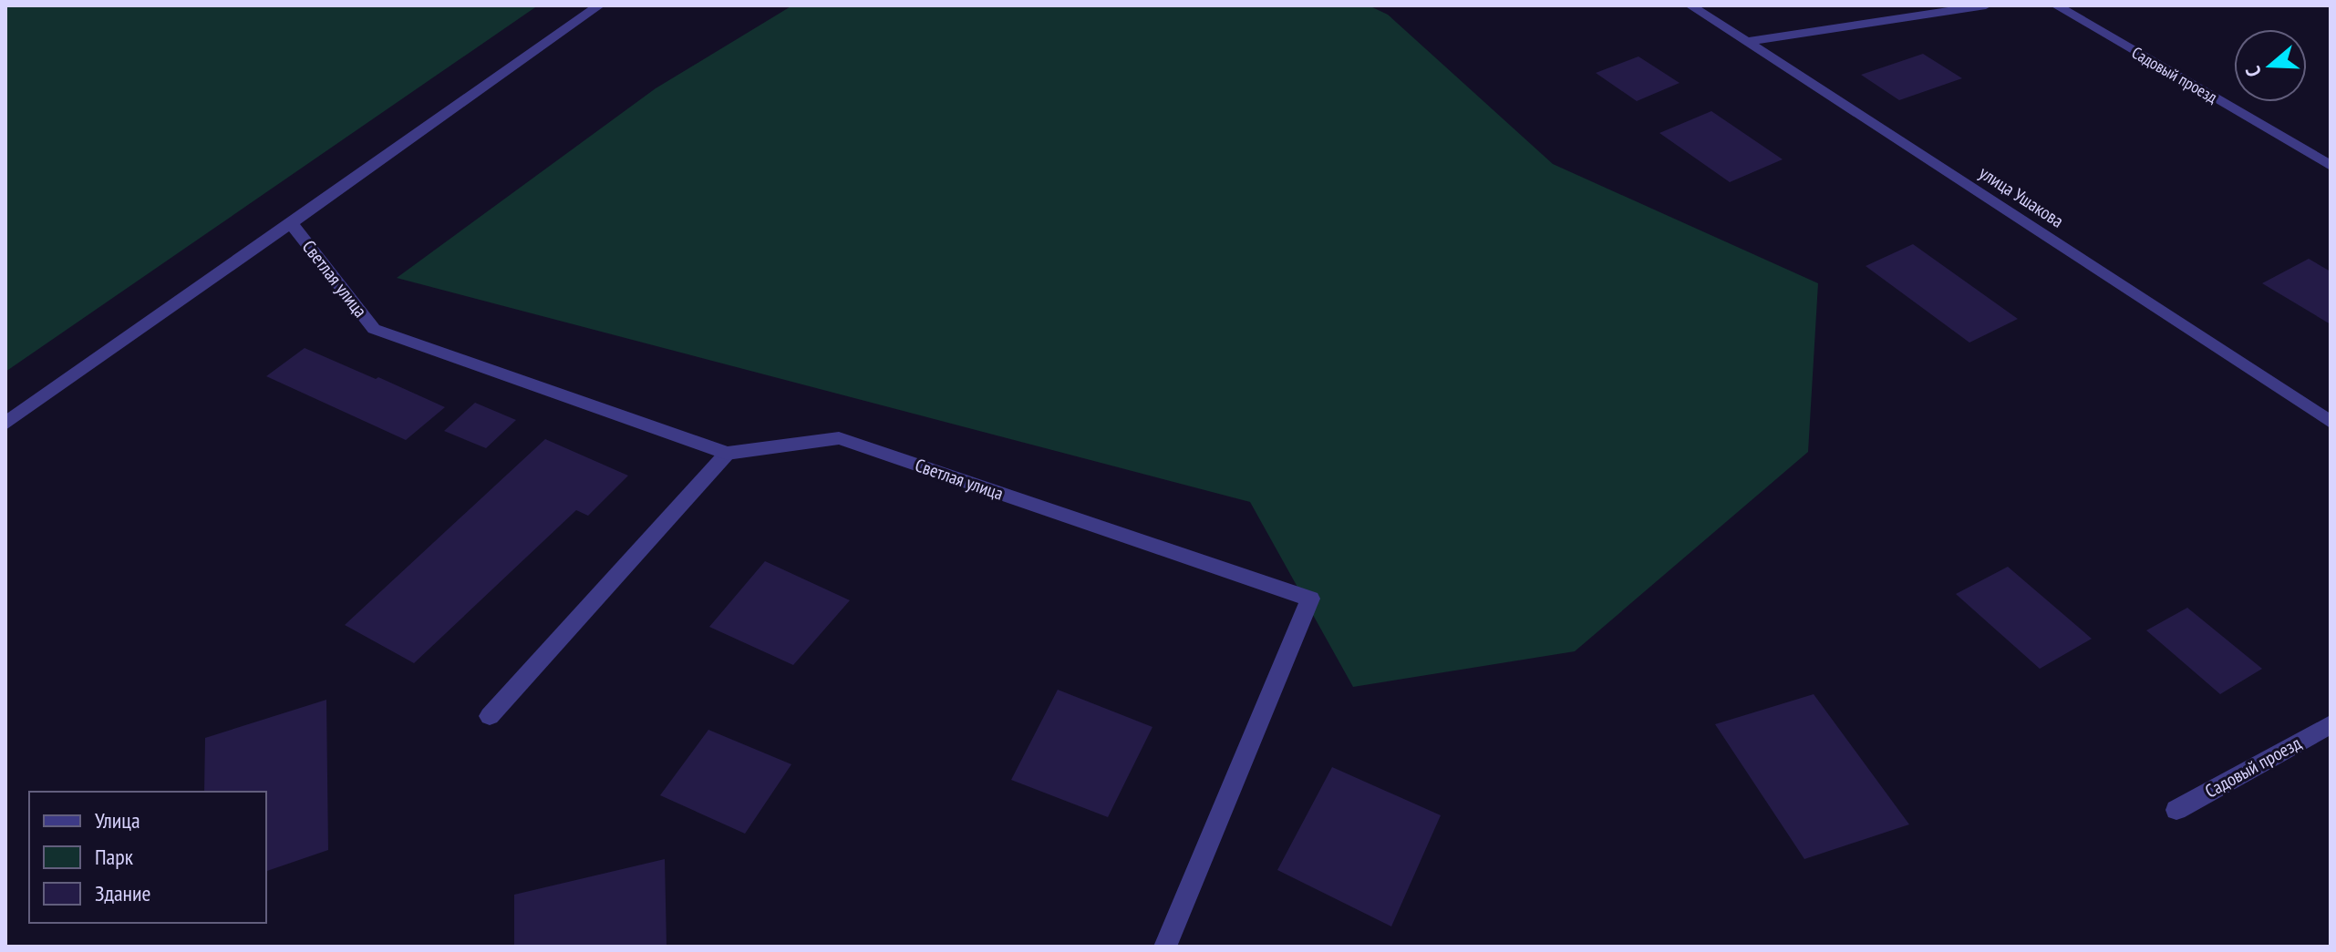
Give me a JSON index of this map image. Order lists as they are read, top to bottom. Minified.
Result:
{"streets":{"street":["Садовый проезд","улица Ушакова","Светлая улица"]},"legend":["Улица","Парк","Здание"],"north":"left"}
